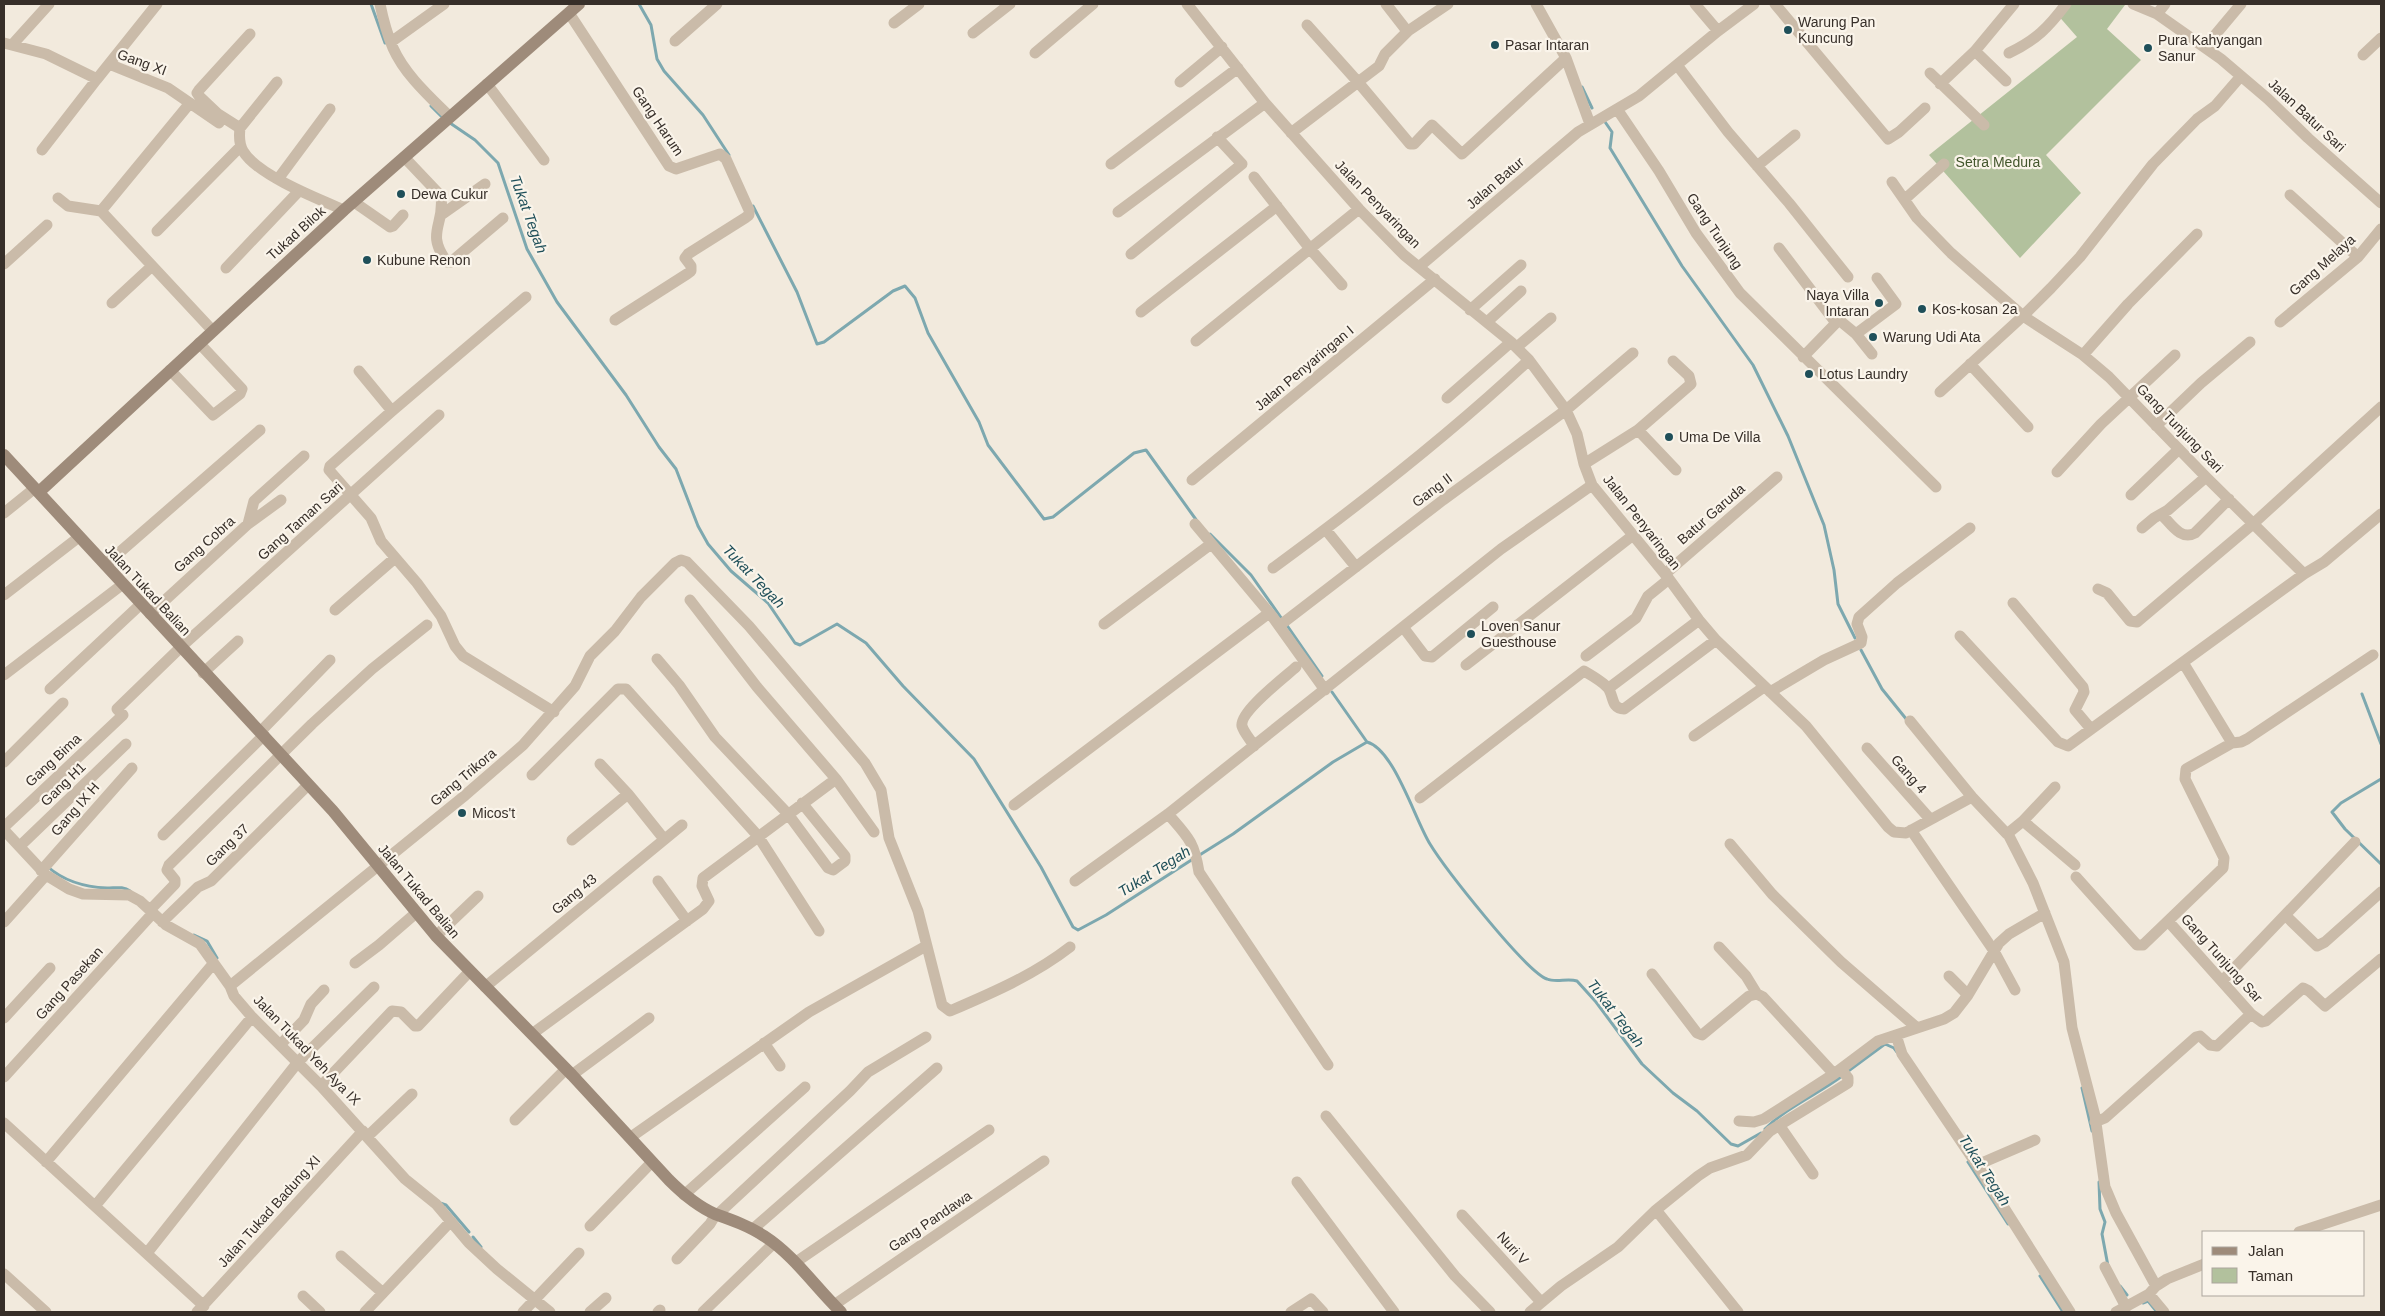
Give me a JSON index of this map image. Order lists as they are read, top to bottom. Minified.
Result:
{"streets":{"street":["Gang XI","Jalan Batur Sari","Gang Harum","Jalan Batur","Jalan Penyaringan","Gang Tunjung","Tukad Bilok","Gang Melaya","Jalan Penyaringan I","Gang Tunjung Sari","Gang II","Batur Garuda","Gang Taman Sari","Gang Cobra","Jalan Tukad Balian","Gang Bima","Gang 4","Gang Trikora","Gang H1","Gang IX H","Gang 37","Gang 43","Gang Tunjung Sar","Gang Pasekan","Jalan Tukad Yeh Aya IX","Jalan Tukad Badung XI","Gang Pandawa","Nuri V"]},"crossings":[["Gang Harum","Tukad Bilok"],["Jalan Batur","Jalan Penyaringan"],["Jalan Batur","Gang Tunjung"],["Jalan Penyaringan","Jalan Penyaringan I"],["Jalan Penyaringan","Gang II"],["Jalan Penyaringan","Batur Garuda"],["Tukad Bilok","Jalan Tukad Balian"],["Gang Taman Sari","Jalan Tukad Balian"],["Gang Taman Sari","Gang Bima"],["Gang Cobra","Jalan Tukad Balian"],["Jalan Tukad Balian","Gang Trikora"],["Jalan Tukad Balian","Gang 37"],["Jalan Tukad Balian","Gang 43"],["Jalan Tukad Balian","Gang Pasekan"],["Jalan Tukad Balian","Gang Pandawa"],["Gang Bima","Jalan Tukad Yeh Aya IX"],["Gang Trikora","Jalan Tukad Yeh Aya IX"],["Gang H1","Jalan Tukad Yeh Aya IX"],["Gang IX H","Jalan Tukad Yeh Aya IX"],["Gang 37","Jalan Tukad Yeh Aya IX"],["Gang Pasekan","Jalan Tukad Yeh Aya IX"],["Jalan Tukad Yeh Aya IX","Jalan Tukad Badung XI"]],"water":["Tukat Tegah"],"parks":["Setra Medura"],"places":["Warung Pan Kuncung","Pasar Intaran","Pura Kahyangan Sanur","Dewa Cukur","Kubune Renon","Naya Villa Intaran","Kos-kosan 2a","Warung Udi Ata","Lotus Laundry","Uma De Villa","Loven Sanur Guesthouse","Micos't"],"legend":["Jalan","Taman"]}
